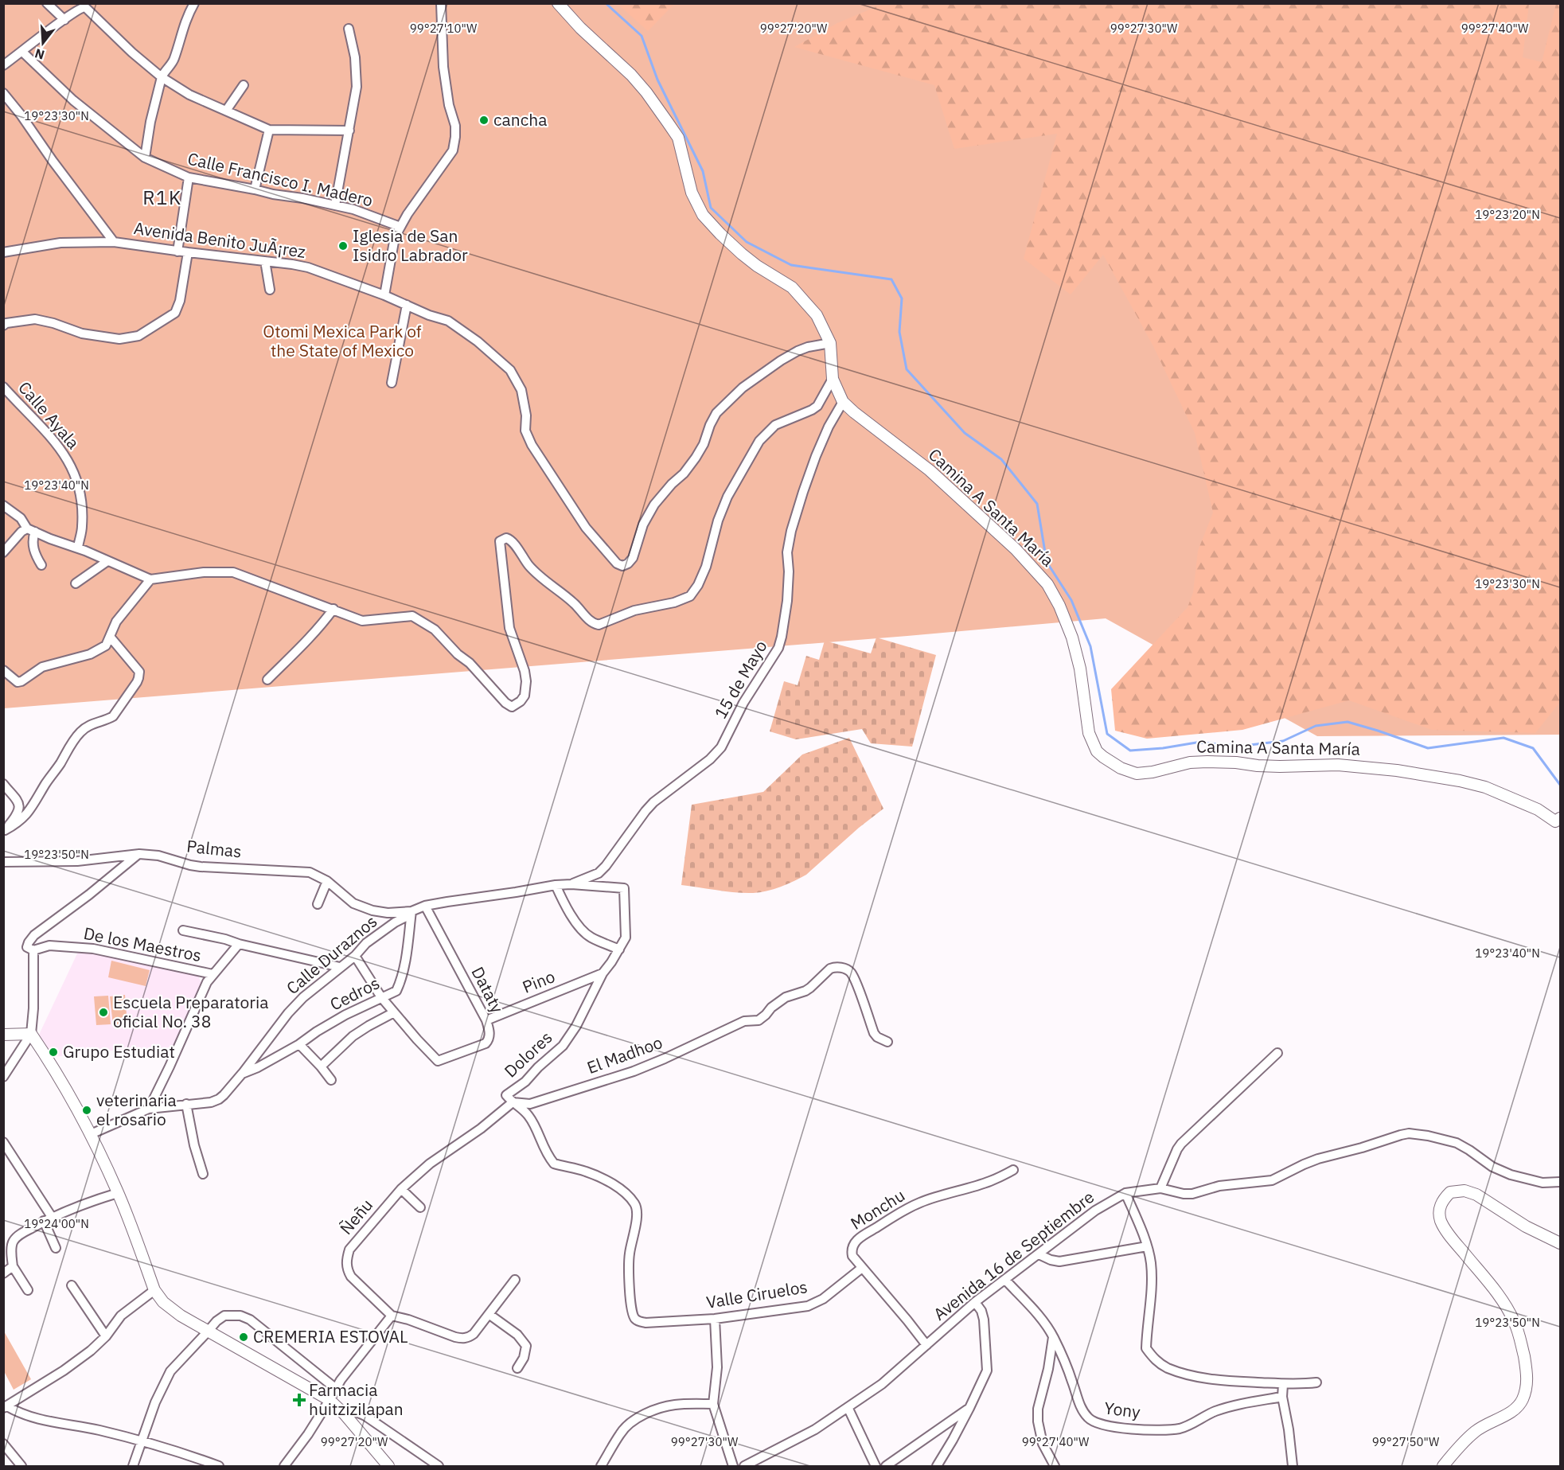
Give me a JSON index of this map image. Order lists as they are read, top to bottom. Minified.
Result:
{"streets":{"main road":["Camina A Santa María"],"street":["Calle Francisco I. Madero","Avenida Benito JuÃ¡rez","Calle Ayala","15 de Mayo","Palmas","De los Maestros","Calle Duraznos","Pino","Dataty","Cedros","Dolores","El Madhoo","Monchu","Ñeñu","Avenida 16 de Septiembre","Valle Ciruelos","Yony"]},"crossings":[["Avenida Benito JuÃ¡rez","Camina A Santa María"],["Camina A Santa María","15 de Mayo"],["15 de Mayo","Dolores"],["Palmas","Calle Duraznos"],["Palmas","Cedros"],["De los Maestros","Cedros"],["Calle Duraznos","Cedros"],["Pino","Dataty"],["Pino","Dolores"],["Dolores","El Madhoo"],["Dolores","Ñeñu"],["Dolores","Valle Ciruelos"],["El Madhoo","Ñeñu"],["Monchu","Avenida 16 de Septiembre"],["Monchu","Valle Ciruelos"],["Avenida 16 de Septiembre","Yony"]],"districts":["R1K"],"parks":["Otomi Mexica Park of the State of Mexico"],"places":{"other":["cancha","Iglesia de San Isidro Labrador","Escuela Preparatoria oficial No. 38","Grupo Estudiat","veterinaria el rosario","CREMERIA ESTOVAL"],"health":["Farmacia huitzizilapan"]},"north":"bottom","coordinates":["99°27'10\"W","99°27'20\"W","99°27'30\"W","99°27'40\"W","19°23'30\"N","19°23'20\"N","19°23'40\"N","19°23'50\"N","19°24'00\"N","99°27'50\"W"]}
